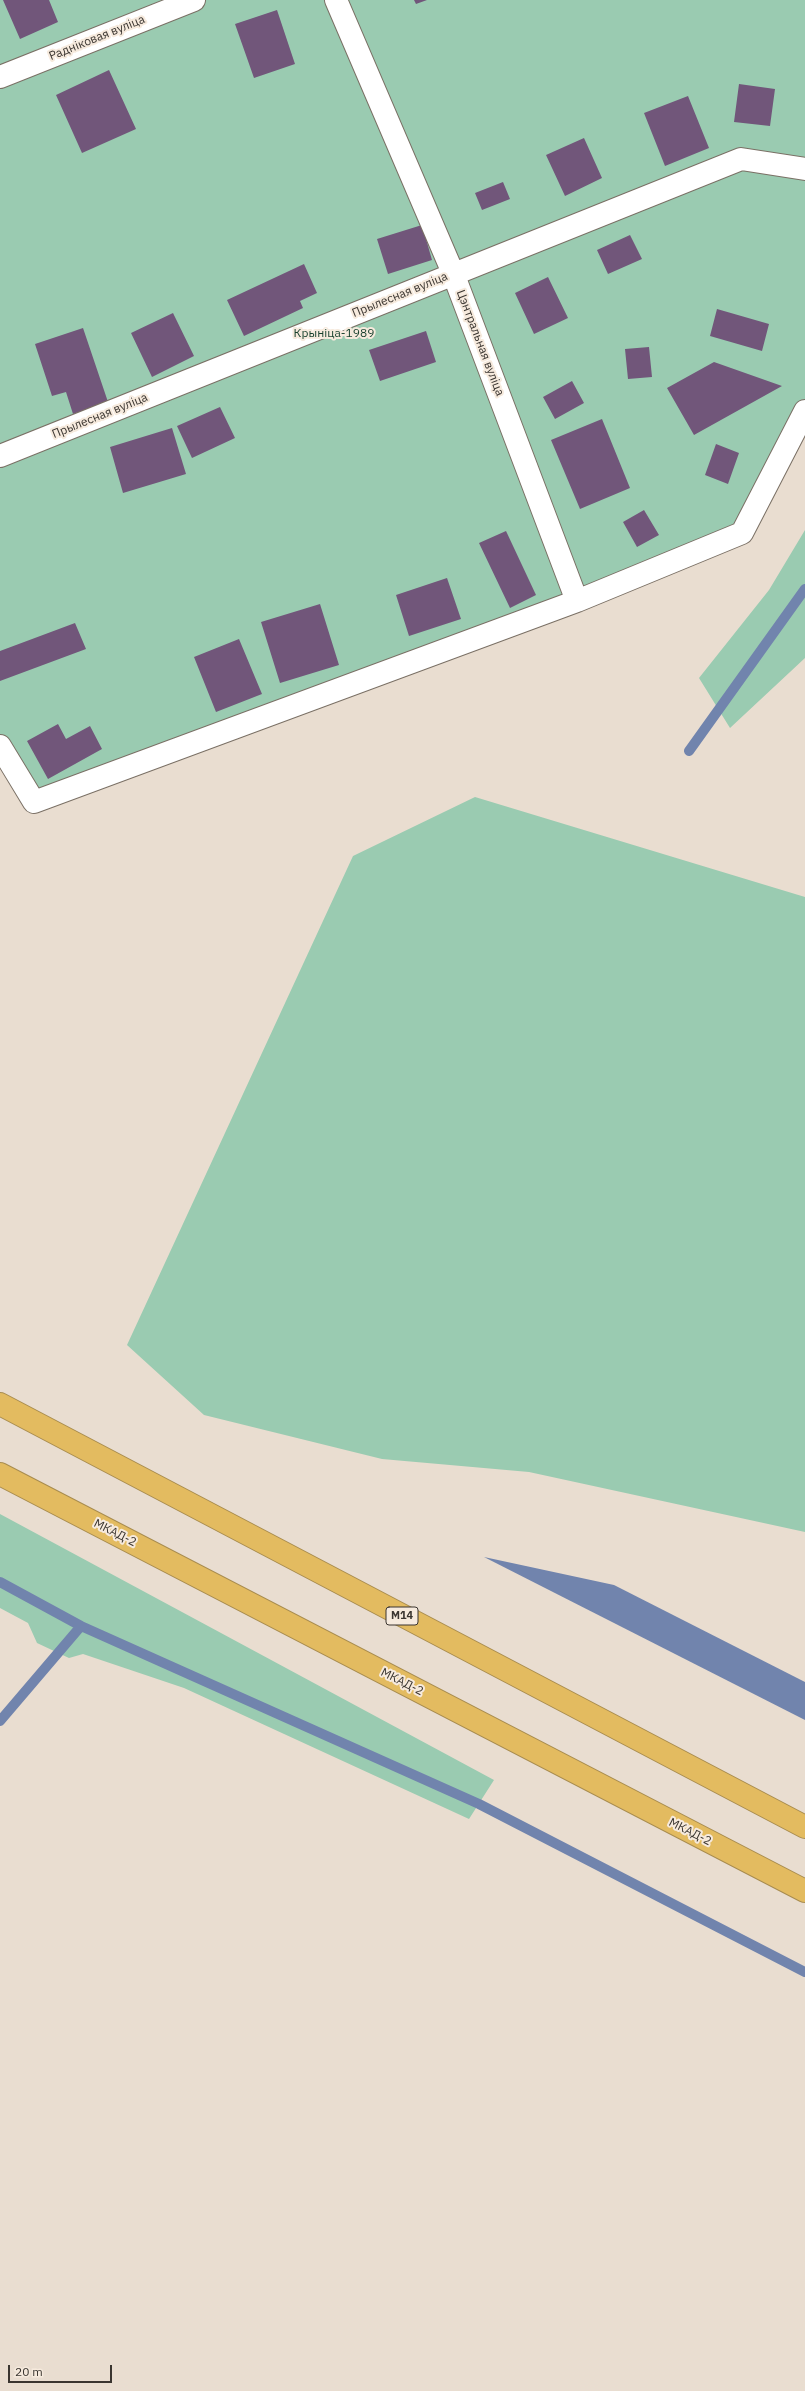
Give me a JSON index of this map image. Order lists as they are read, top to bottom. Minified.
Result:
{"streets":{"highway":["МКАД-2","М14"],"street":["Радніковая вуліца","Прылесная вуліца","Цэнтральная вуліца"]},"crossings":[["Прылесная вуліца","Цэнтральная вуліца"]],"parks":["Крыніца-1989"],"scale_bar":"20 m"}
